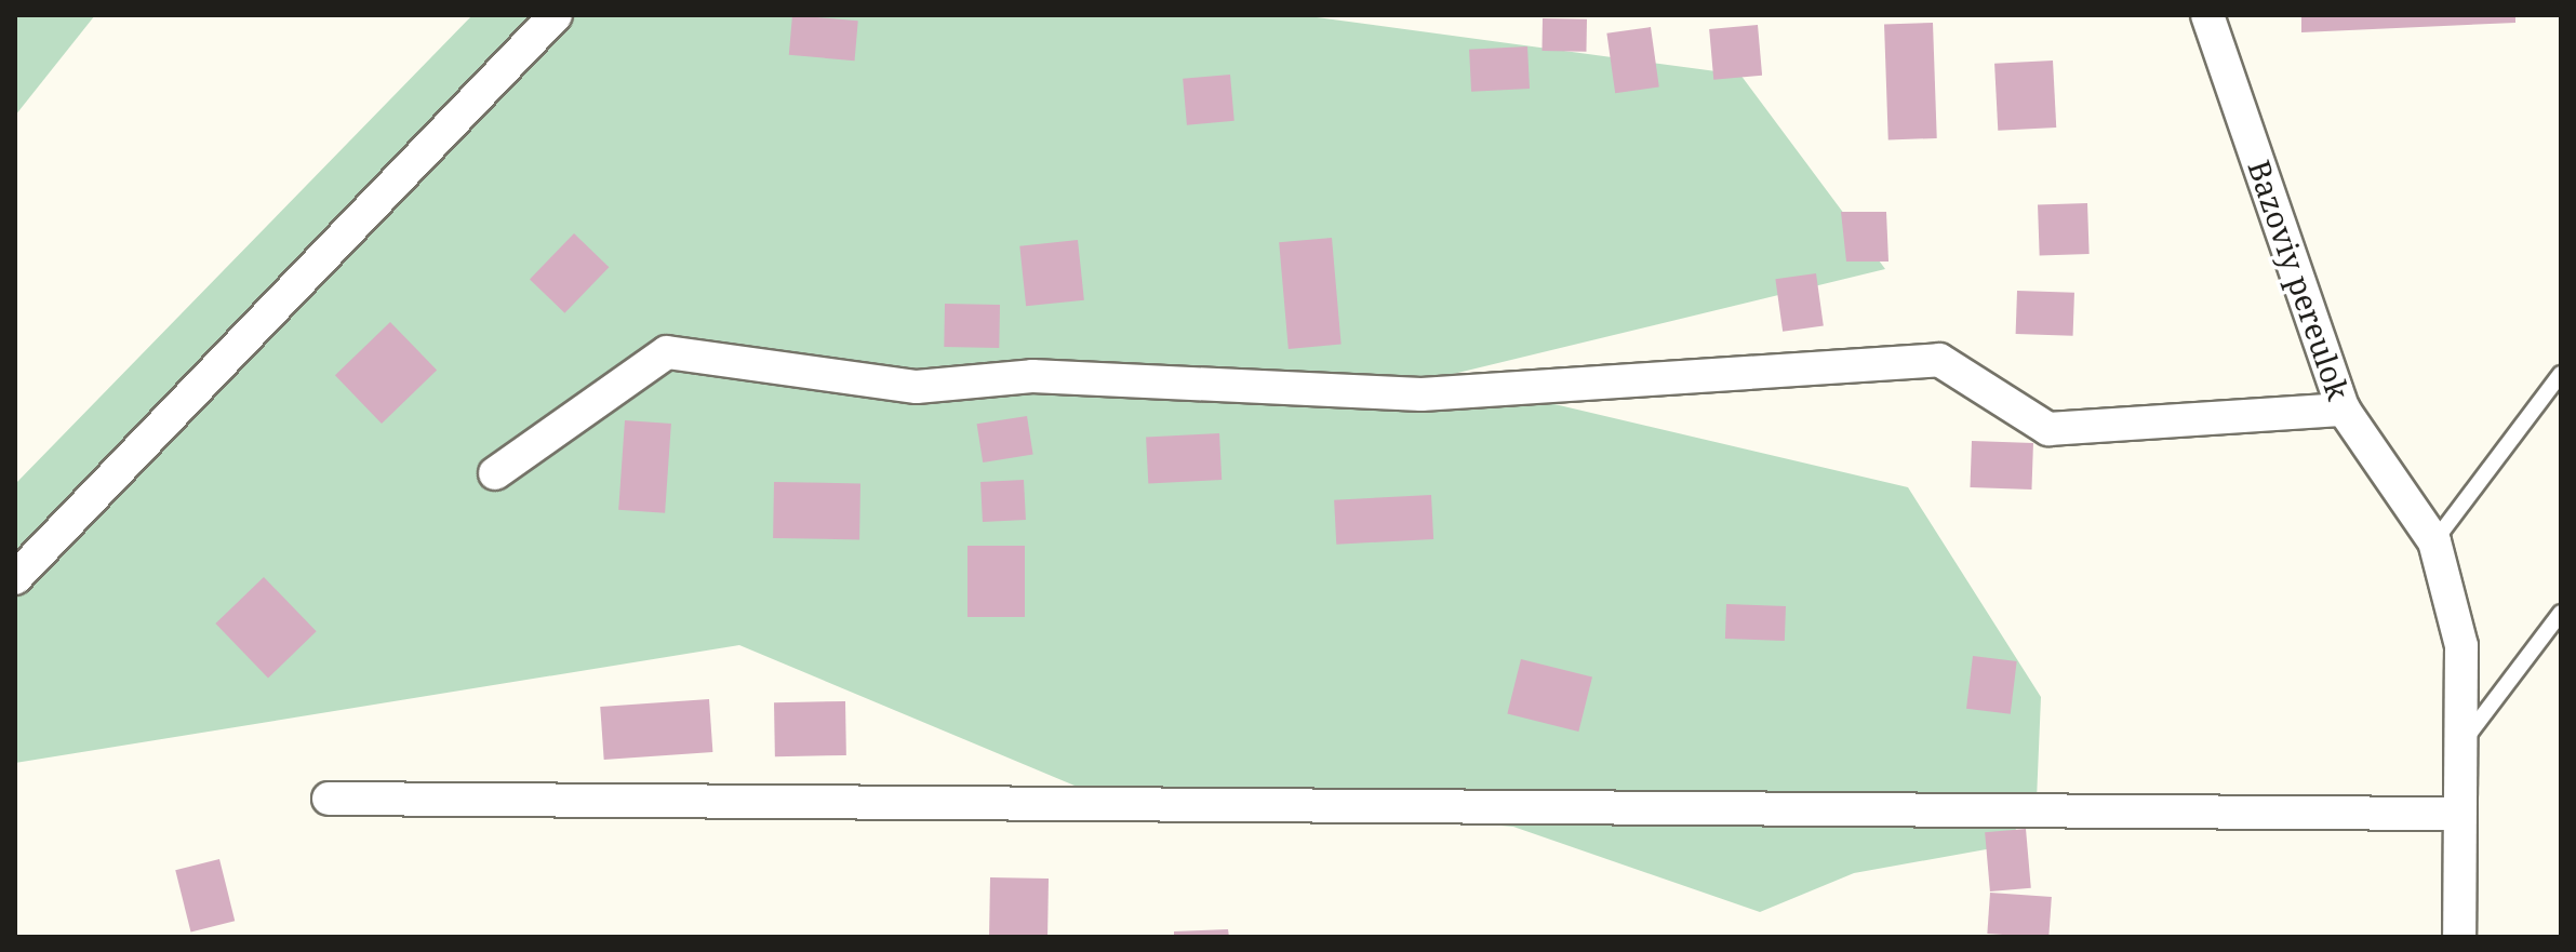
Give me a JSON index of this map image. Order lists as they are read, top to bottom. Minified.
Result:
{"streets":{"street":["Bazoviy pereulok"]}}
